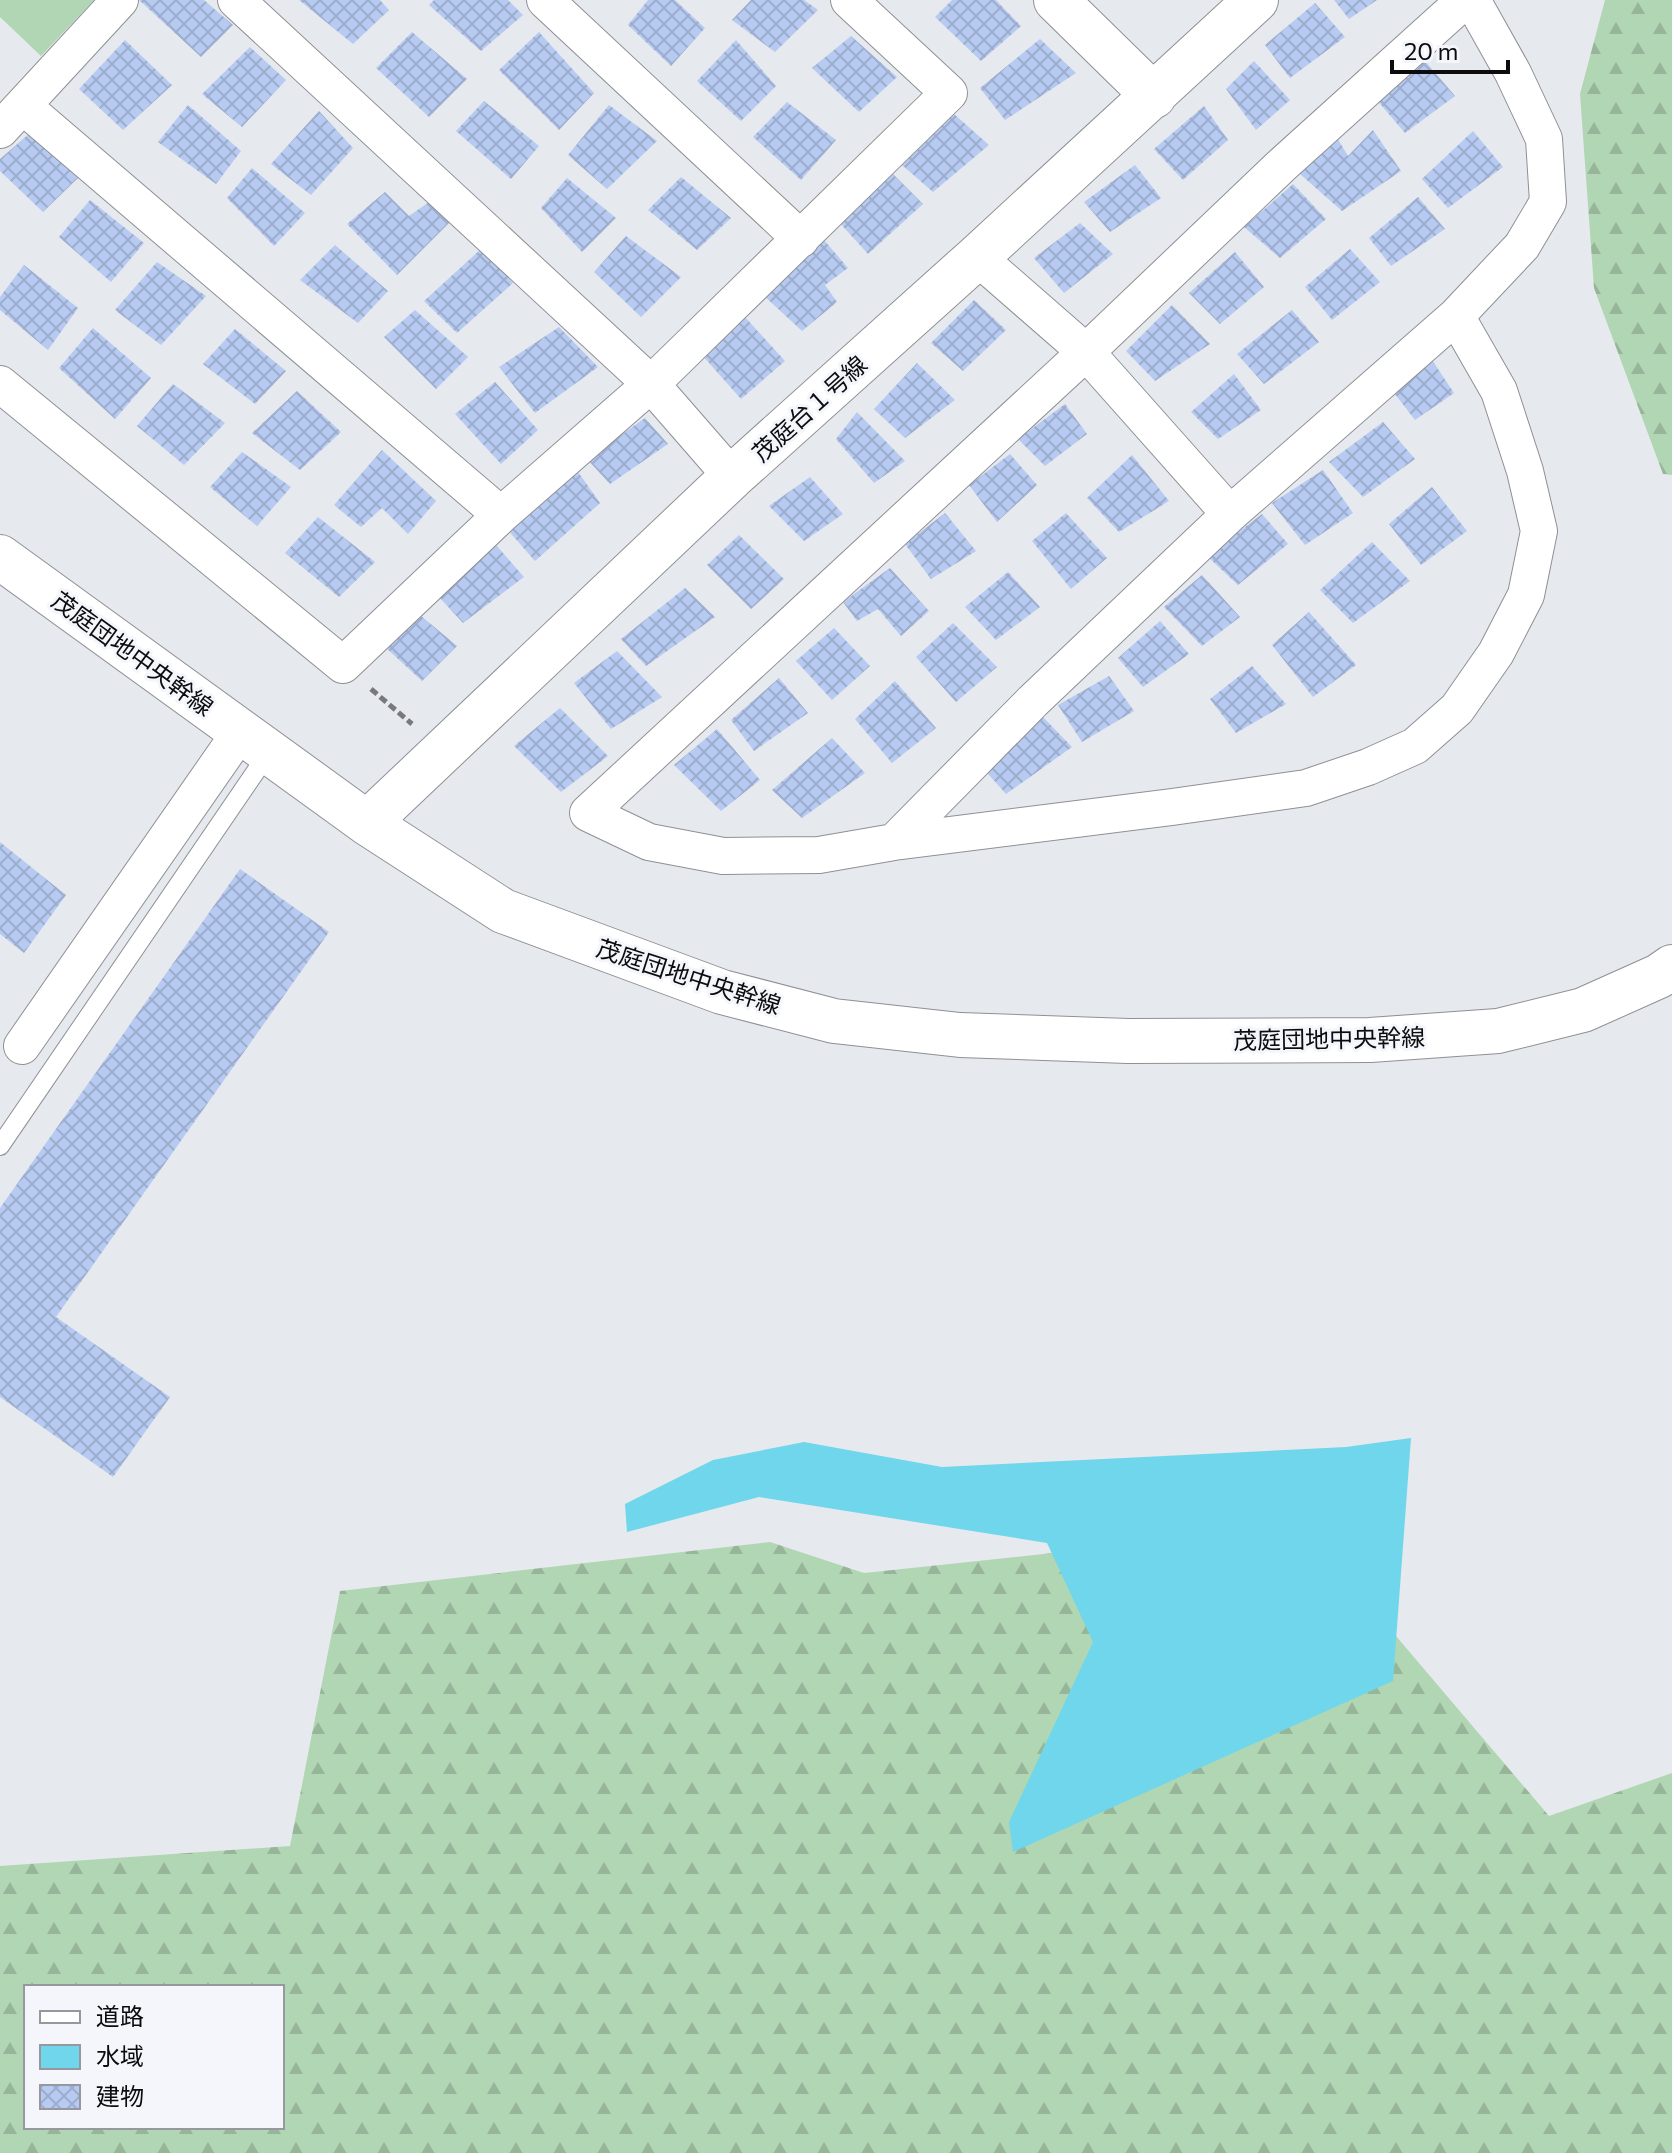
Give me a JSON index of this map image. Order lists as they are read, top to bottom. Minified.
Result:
{"streets":{"street":["茂庭台１号線","茂庭団地中央幹線"]},"crossings":[["茂庭台１号線","茂庭団地中央幹線"]],"legend":["道路","水域","建物"],"scale_bar":"20 m"}
